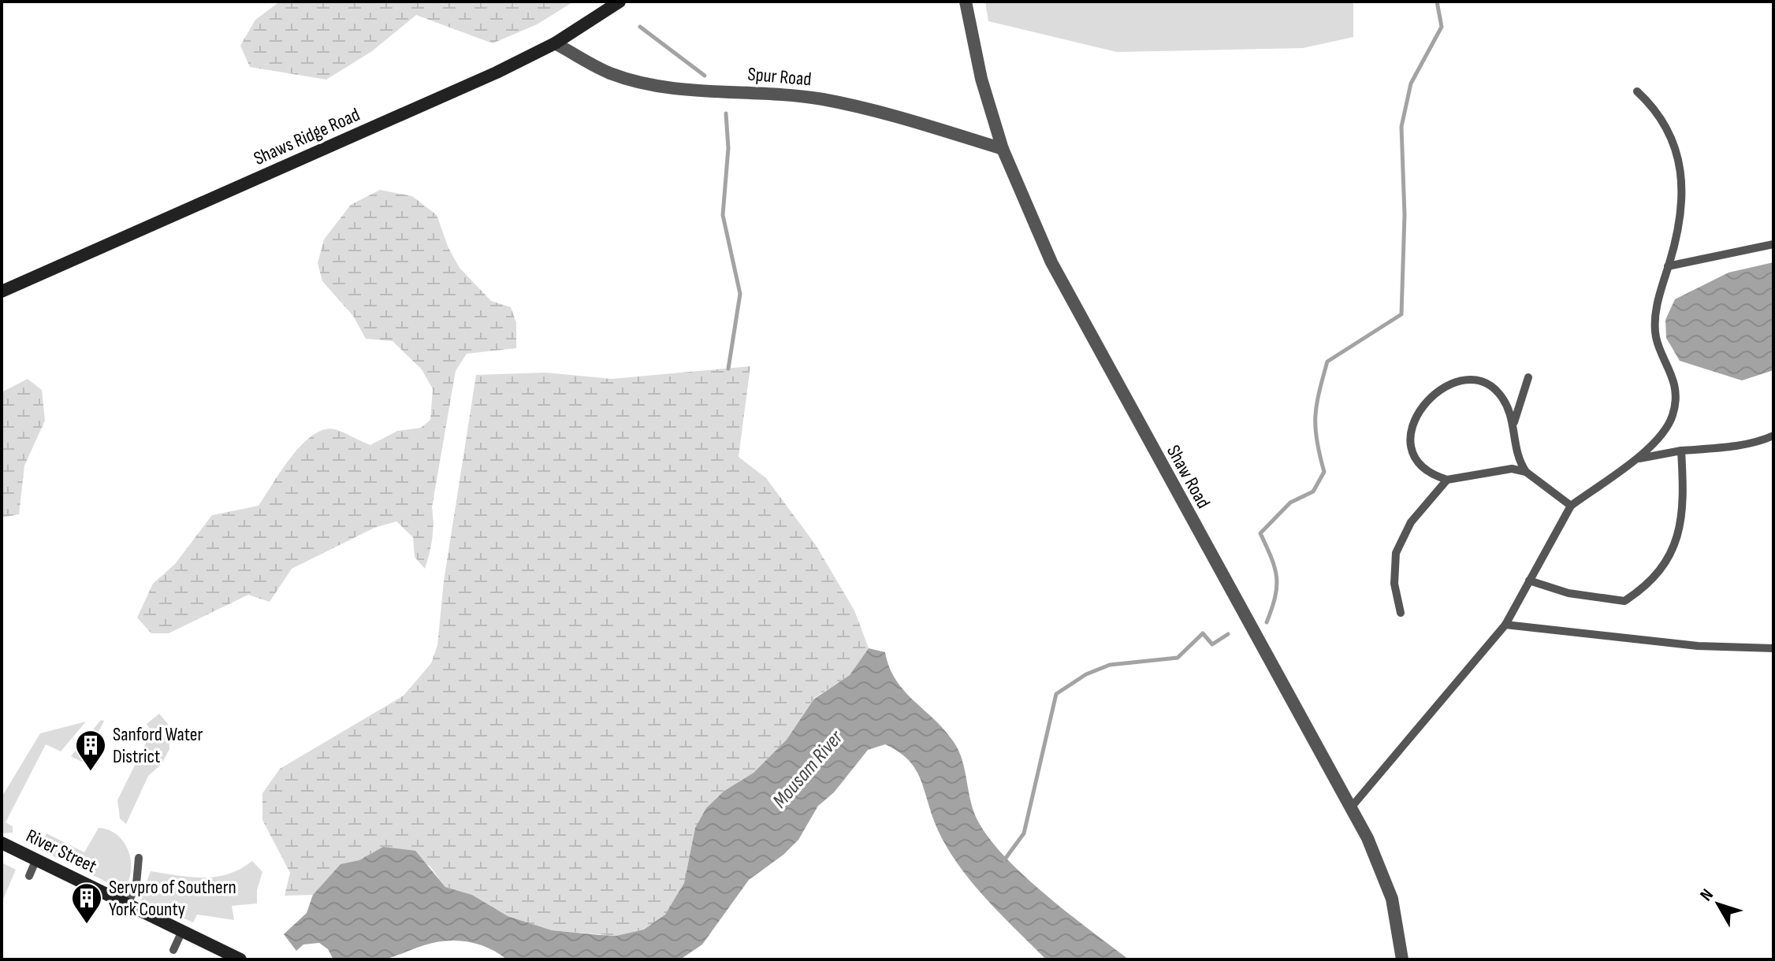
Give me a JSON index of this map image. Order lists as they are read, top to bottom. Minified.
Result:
{"streets":{"main road":["Shaws Ridge Road","River Street"],"street":["Spur Road","Shaw Road"]},"crossings":[["Spur Road","Shaws Ridge Road"],["Spur Road","Shaw Road"]],"water":["Mousam River"],"places":{"building":["Sanford Water District","Servpro of Southern York County"]},"north":"top left"}
